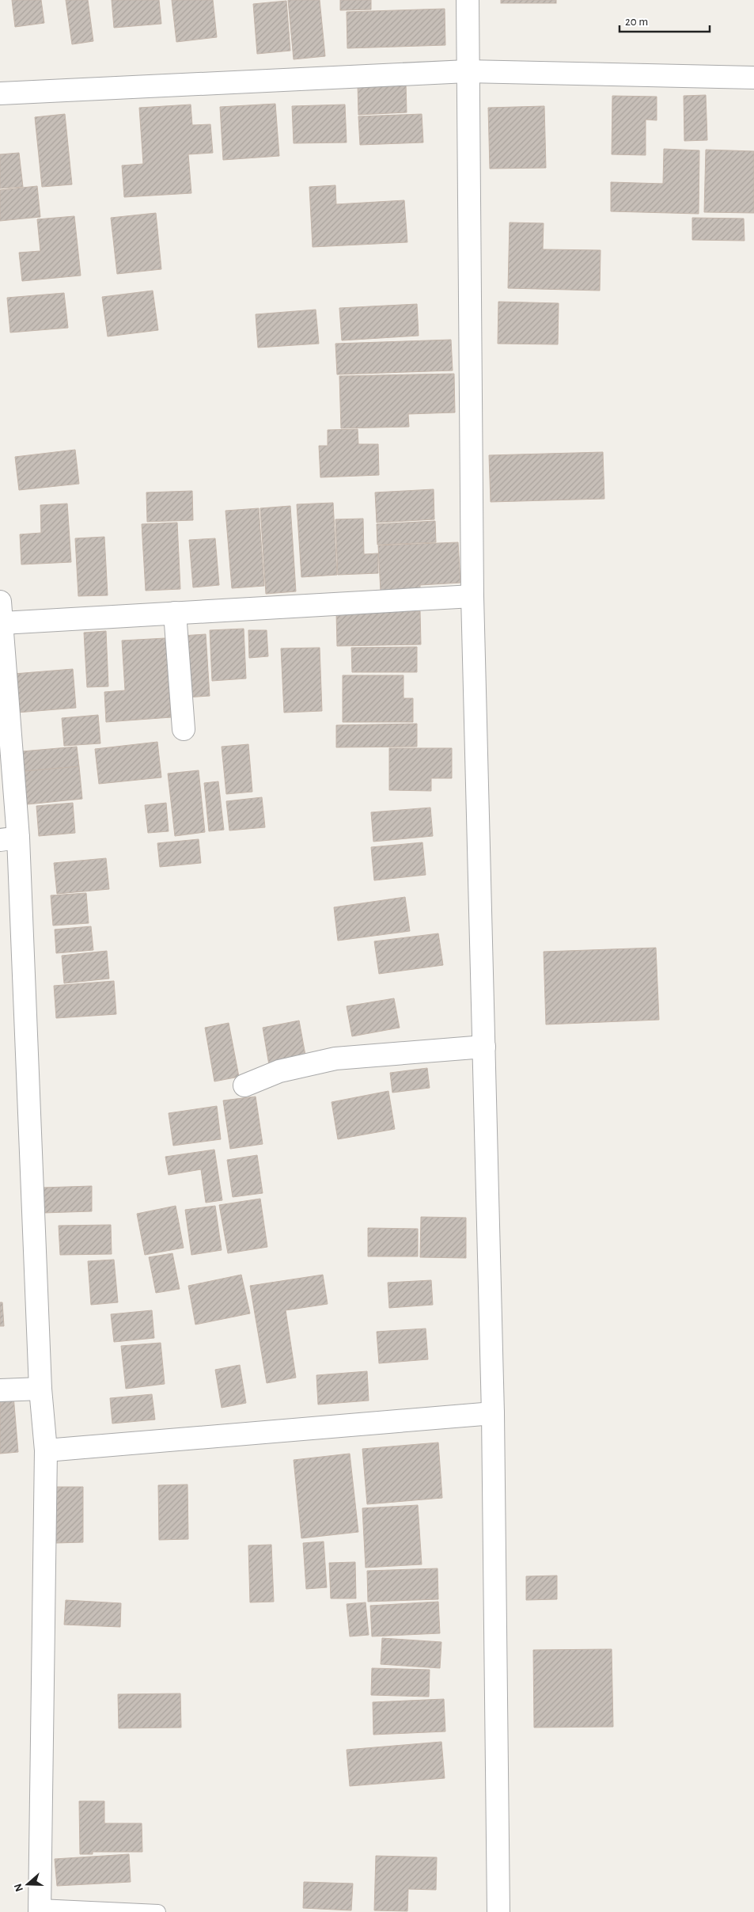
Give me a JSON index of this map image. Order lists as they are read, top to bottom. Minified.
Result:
{"scale_bar":"20 m","north":"left"}
